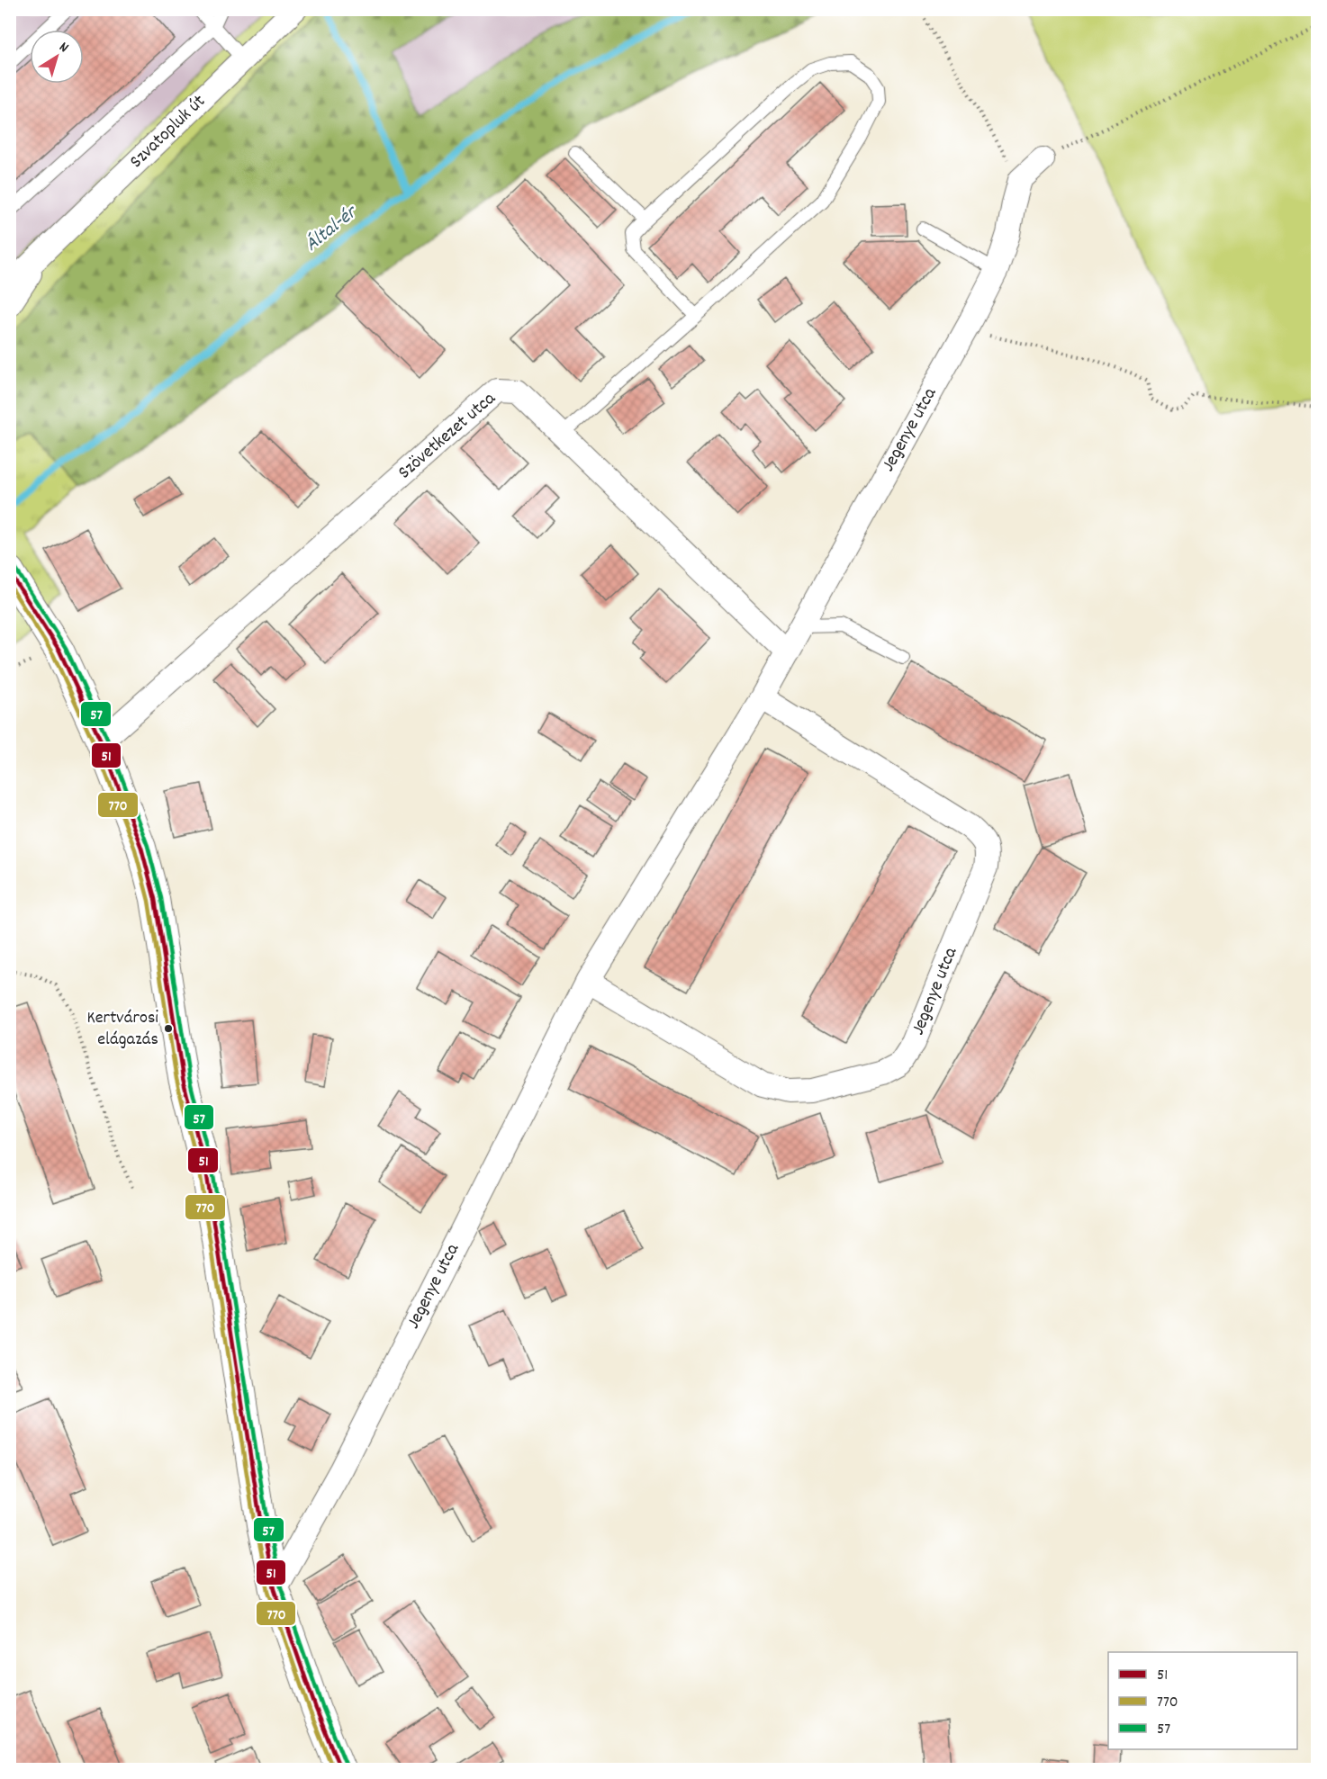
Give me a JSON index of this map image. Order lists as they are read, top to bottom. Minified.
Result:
{"streets":{"street":["Szvatopluk út","Jegenye utca","Szövetkezet utca"]},"crossings":[["Jegenye utca","Szövetkezet utca"]],"water":["Által-ér"],"places":["Kertvárosi elágazás"],"lines":["transit line 57","transit line 51","transit line 770"],"legend":["51","770","57"],"north":"top right"}
